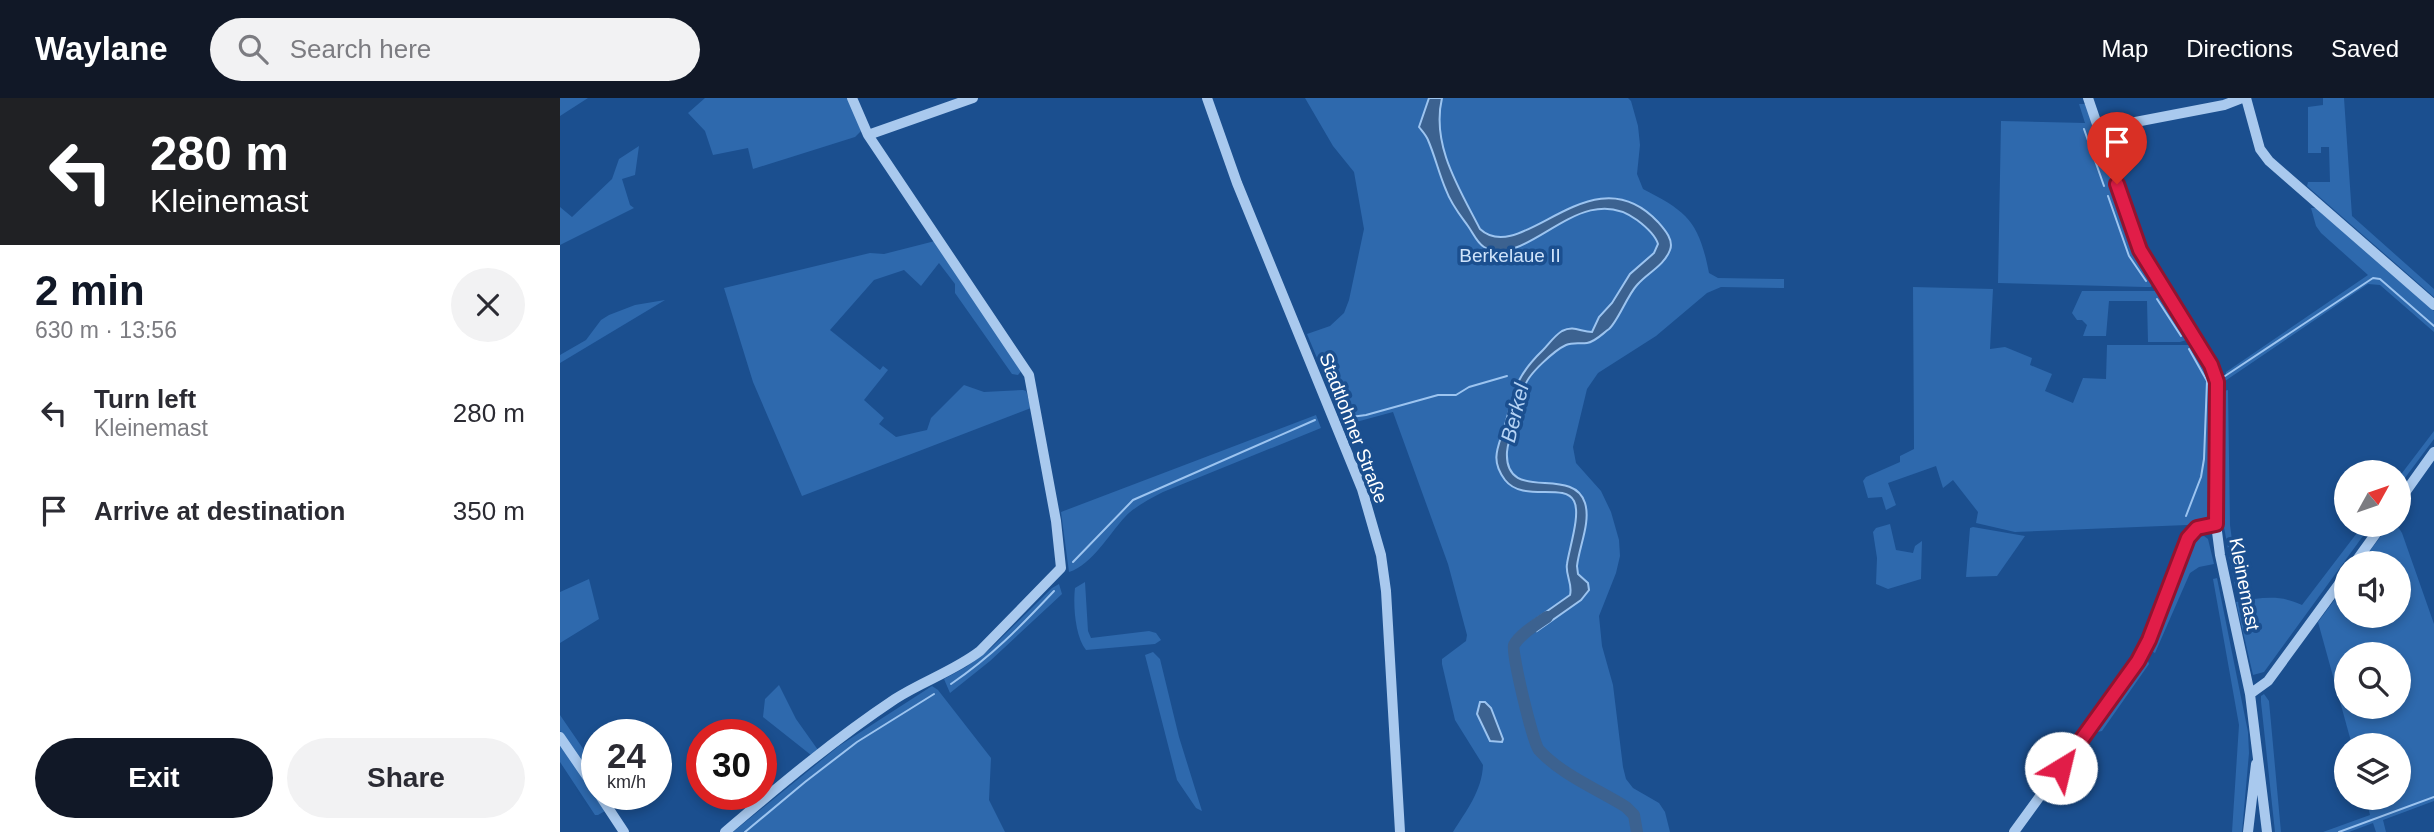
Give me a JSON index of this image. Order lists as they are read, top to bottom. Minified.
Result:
{"streets":{"street":["Stadtlohner Straße","Kleinemast"]},"water":["Berkel"],"parks":["Berkelaue II"],"north":"top right","page":{"header":"Waylane","search":"Search here","nav":["Map","Directions","Saved"],"turn":["280 m","Kleinemast"],"heading":["2 min","630 m · 13:56"],"list":[{"name":"Turn left","note":"Kleinemast","value":"280 m"},{"name":"Arrive at destination","value":"350 m"}],"speed":"24 km/h","limit":"30","buttons":["Exit","Share"]}}
